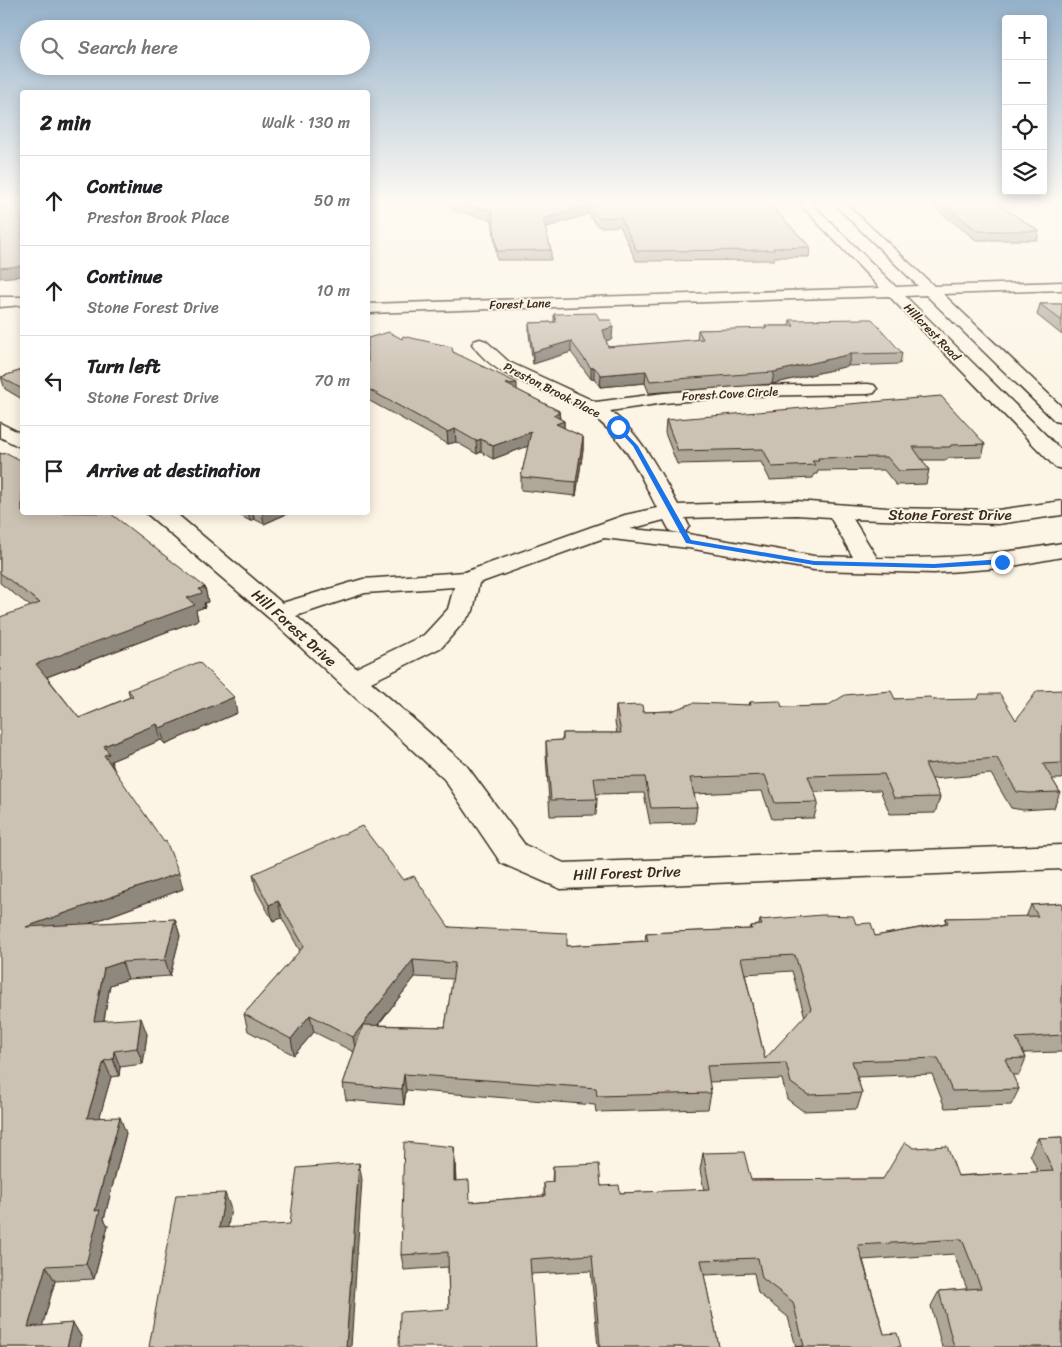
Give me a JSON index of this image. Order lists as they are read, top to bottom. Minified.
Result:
{"streets":{"main road":["Forest Lane","Hillcrest Road","Preston Brook Place","Forest Cove Circle","Stone Forest Drive","Hill Forest Drive"]},"crossings":[["Forest Lane","Hillcrest Road"],["Preston Brook Place","Forest Cove Circle"],["Preston Brook Place","Stone Forest Drive"],["Stone Forest Drive","Hill Forest Drive"]],"page":{"map_buttons":["+","−"],"search":"Search here","heading":["2 min","Walk · 130 m"],"list":[["Continue","Preston Brook Place","50 m"],["Continue","Stone Forest Drive","10 m"],["Turn left","Stone Forest Drive","70 m"],"Arrive at destination"]}}
